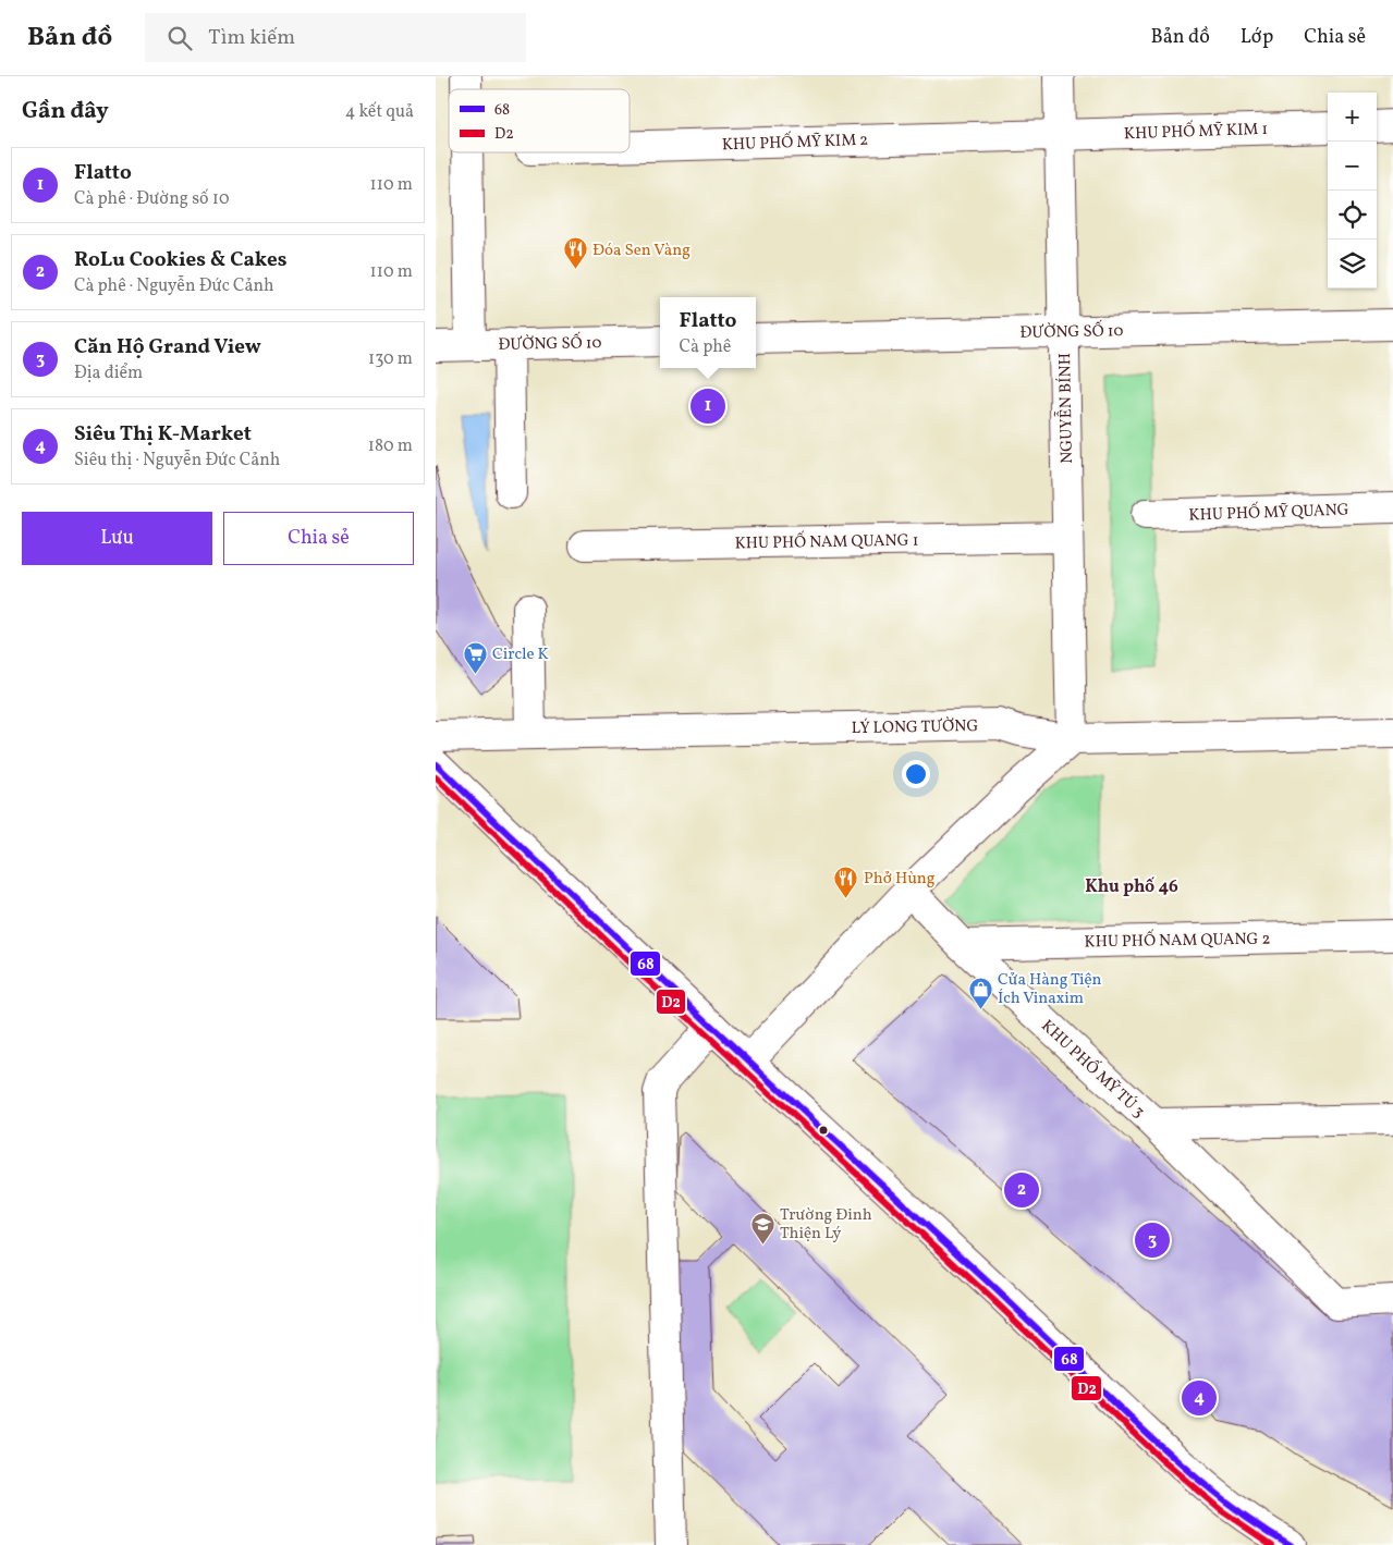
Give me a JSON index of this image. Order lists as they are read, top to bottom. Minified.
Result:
{"streets":{"street":["KHU PHỐ MỸ KIM 1","KHU PHỐ MỸ KIM 2","ĐƯỜNG SỐ 10","NGUYỄN BÍNH","KHU PHỐ MỸ QUANG","KHU PHỐ NAM QUANG 1","LÝ LONG TƯỜNG","KHU PHỐ NAM QUANG 2","KHU PHỐ MỸ TÚ 3"]},"crossings":[["KHU PHỐ MỸ KIM 1","KHU PHỐ MỸ KIM 2"],["KHU PHỐ MỸ KIM 1","NGUYỄN BÍNH"],["KHU PHỐ MỸ KIM 2","NGUYỄN BÍNH"],["ĐƯỜNG SỐ 10","NGUYỄN BÍNH"],["NGUYỄN BÍNH","KHU PHỐ NAM QUANG 1"],["NGUYỄN BÍNH","LÝ LONG TƯỜNG"],["KHU PHỐ NAM QUANG 2","KHU PHỐ MỸ TÚ 3"]],"districts":["Khu phố 46"],"places":{"restaurant":["Đóa Sen Vàng","Phở Hùng"],"supermarket":["Circle K"],"shop":["Cửa Hàng Tiện Ích Vinaxim"],"school or university":["Trường Đinh Thiện Lý"]},"lines":["transit line 68","transit line D2"],"legend":["68","D2"],"page":{"header":"Bản đồ","search":"Tìm kiếm","nav":["Bản đồ","Lớp","Chia sẻ"],"heading":["Gần đây","4 kết quả"],"map_buttons":["+","−"],"list":[{"mark":"1","name":"Flatto","note":"Cà phê · Đường số 10","value":"110 m"},{"mark":"2","name":"RoLu Cookies & Cakes","note":"Cà phê · Nguyễn Đức Cảnh","value":"110 m"},{"mark":"3","name":"Căn Hộ Grand View","note":"Địa điểm","value":"130 m"},{"mark":"4","name":"Siêu Thị K-Market","note":"Siêu thị · Nguyễn Đức Cảnh","value":"180 m"}],"popup":["Flatto","Cà phê"],"pins":["1","2","3","4"],"buttons":["Lưu","Chia sẻ"]}}
